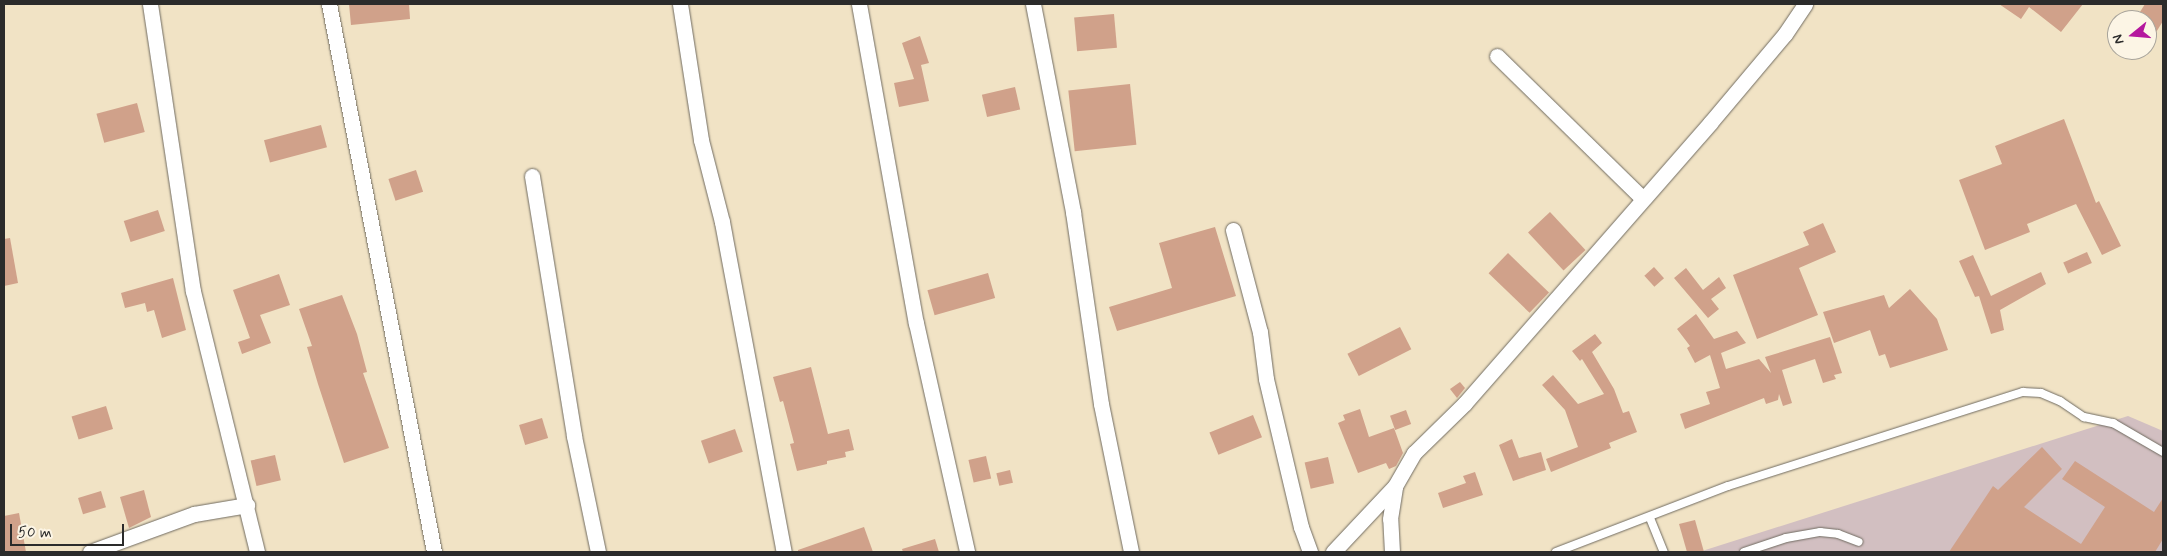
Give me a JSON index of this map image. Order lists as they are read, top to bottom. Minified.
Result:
{"scale_bar":"50 m","north":"left"}
